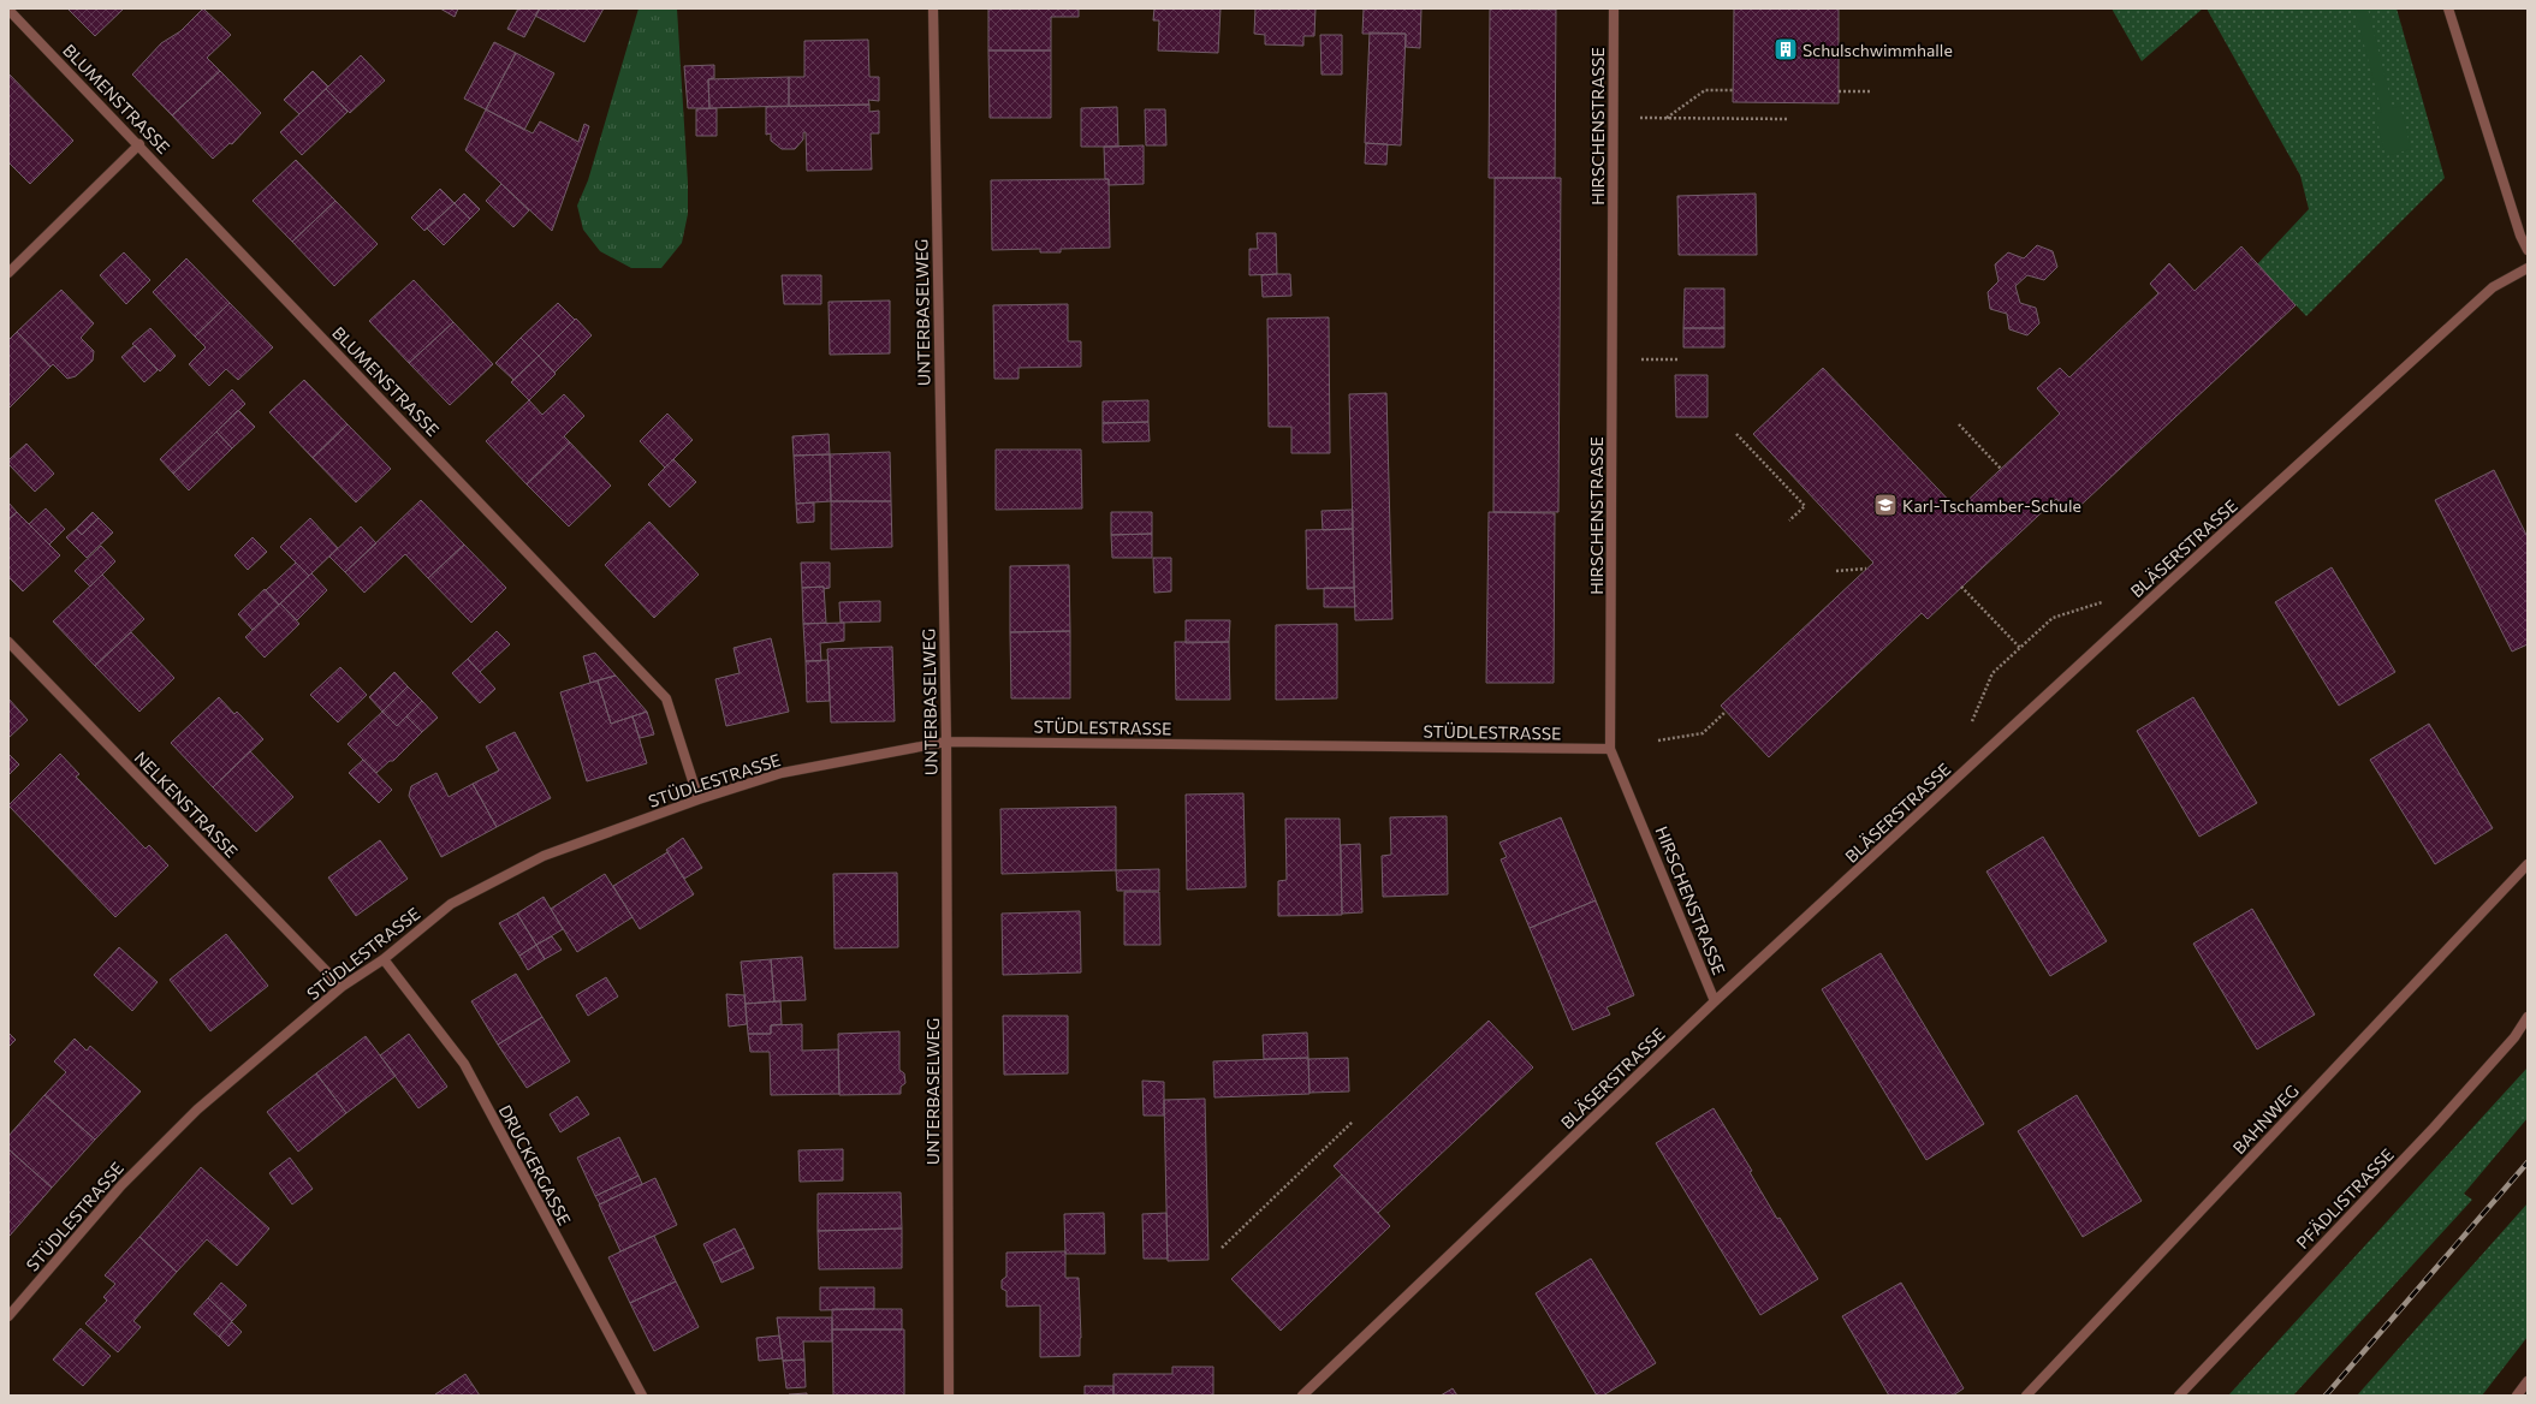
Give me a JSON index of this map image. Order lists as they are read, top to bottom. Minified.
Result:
{"streets":{"street":["BLUMENSTRASSE","HIRSCHENSTRASSE","UNTERBASELWEG","BLÄSERSTRASSE","STÜDLESTRASSE","NELKENSTRASSE","BAHNWEG","DRUCKERGASSE","PFÄDLISTRASSE"]},"crossings":[["BLUMENSTRASSE","STÜDLESTRASSE"],["HIRSCHENSTRASSE","BLÄSERSTRASSE"],["HIRSCHENSTRASSE","STÜDLESTRASSE"],["UNTERBASELWEG","STÜDLESTRASSE"],["STÜDLESTRASSE","NELKENSTRASSE"],["STÜDLESTRASSE","DRUCKERGASSE"]],"places":{"building":["Schulschwimmhalle"],"school or university":["Karl-Tschamber-Schule"]}}
